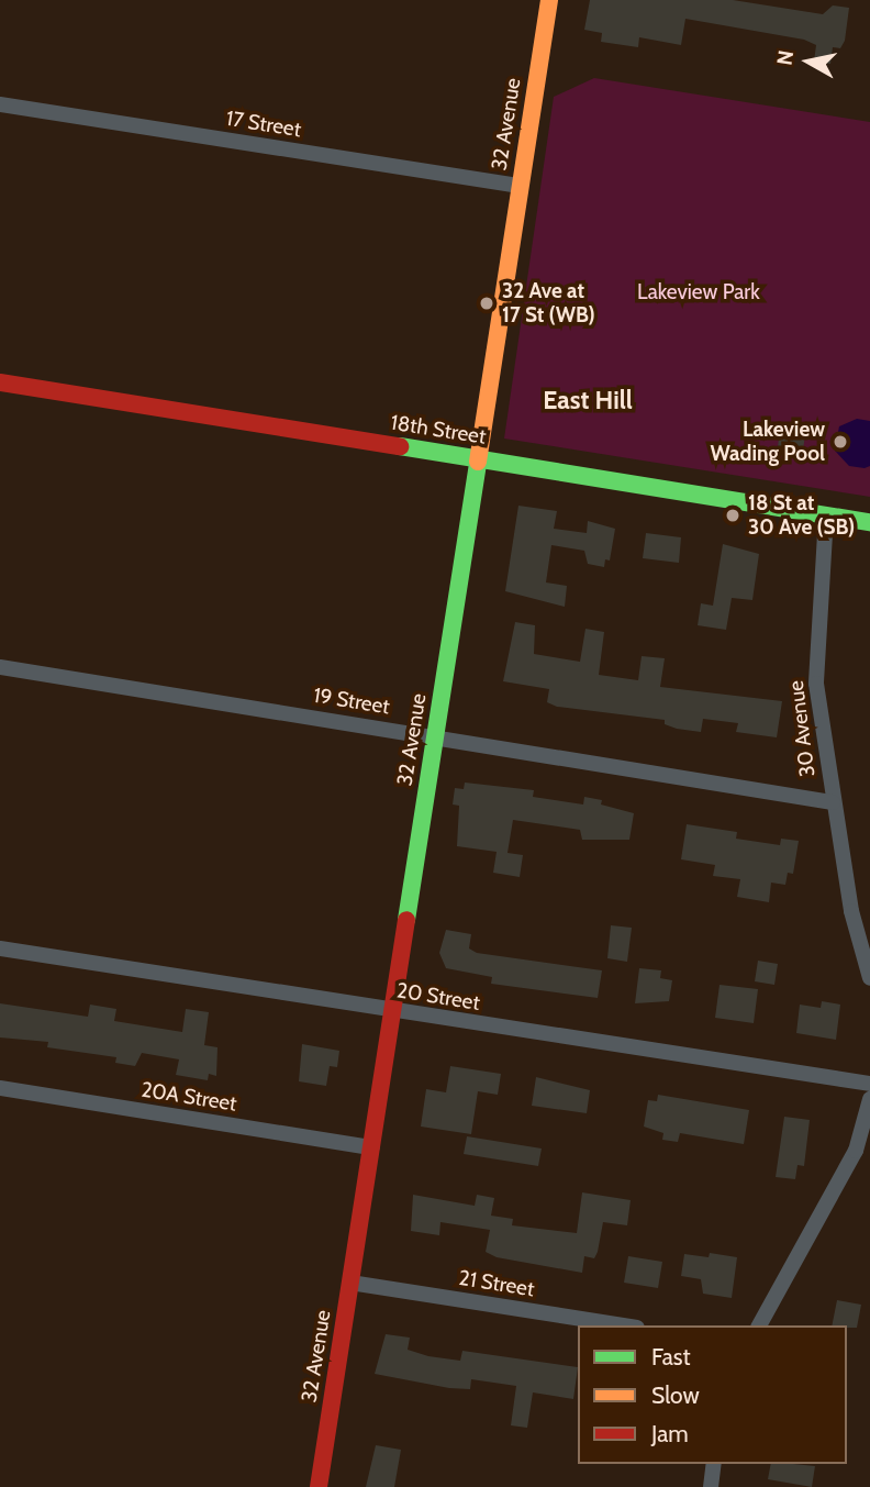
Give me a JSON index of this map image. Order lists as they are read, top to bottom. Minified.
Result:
{"streets":{"street":["17 Street","32 Avenue","18th Street","19 Street","30 Avenue","20 Street","20A Street","21 Street"]},"crossings":[["17 Street","32 Avenue"],["32 Avenue","18th Street"],["32 Avenue","19 Street"],["32 Avenue","20 Street"],["32 Avenue","20A Street"],["32 Avenue","21 Street"],["18th Street","30 Avenue"],["19 Street","30 Avenue"]],"districts":["East Hill"],"parks":["Lakeview Park"],"places":["32 Ave at 17 St (WB)","Lakeview Wading Pool","18 St at 30 Ave (SB)"],"legend":["Fast","Slow","Jam"],"north":"left"}
